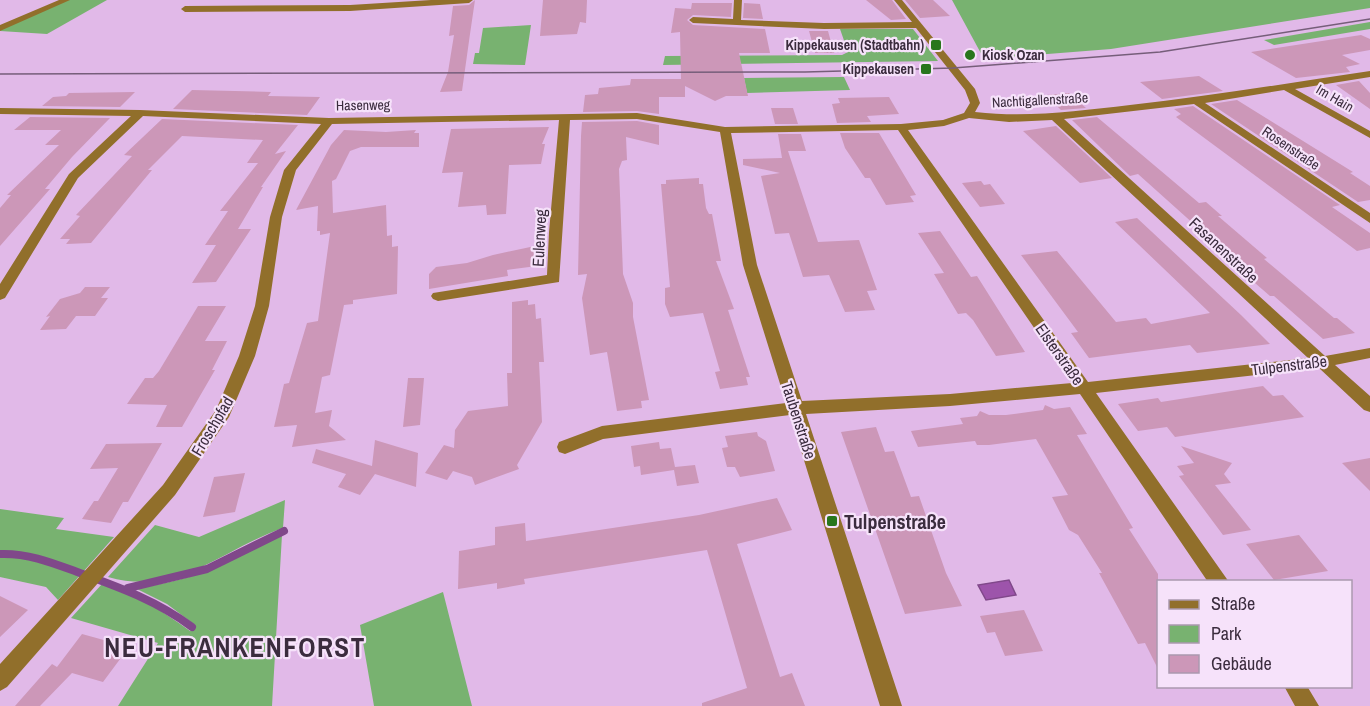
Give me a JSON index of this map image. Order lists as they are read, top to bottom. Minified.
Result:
{"streets":{"street":["Im Hain","Nachtigallenstraße","Hasenweg","Rosenstraße","Eulenweg","Fasanenstraße","Elsterstraße","Tulpenstraße","Taubenstraße","Froschpfad"]},"crossings":[["Im Hain","Nachtigallenstraße"],["Nachtigallenstraße","Hasenweg"],["Nachtigallenstraße","Rosenstraße"],["Nachtigallenstraße","Fasanenstraße"],["Nachtigallenstraße","Elsterstraße"],["Nachtigallenstraße","Taubenstraße"],["Hasenweg","Eulenweg"],["Hasenweg","Taubenstraße"],["Hasenweg","Froschpfad"],["Fasanenstraße","Tulpenstraße"],["Elsterstraße","Tulpenstraße"],["Tulpenstraße","Taubenstraße"]],"districts":["NEU-FRANKENFORST"],"places":{"transit":["Kippekausen (Stadtbahn)","Kippekausen","Tulpenstraße"],"other":["Kiosk Ozan"]},"legend":["Straße","Park","Gebäude"]}
